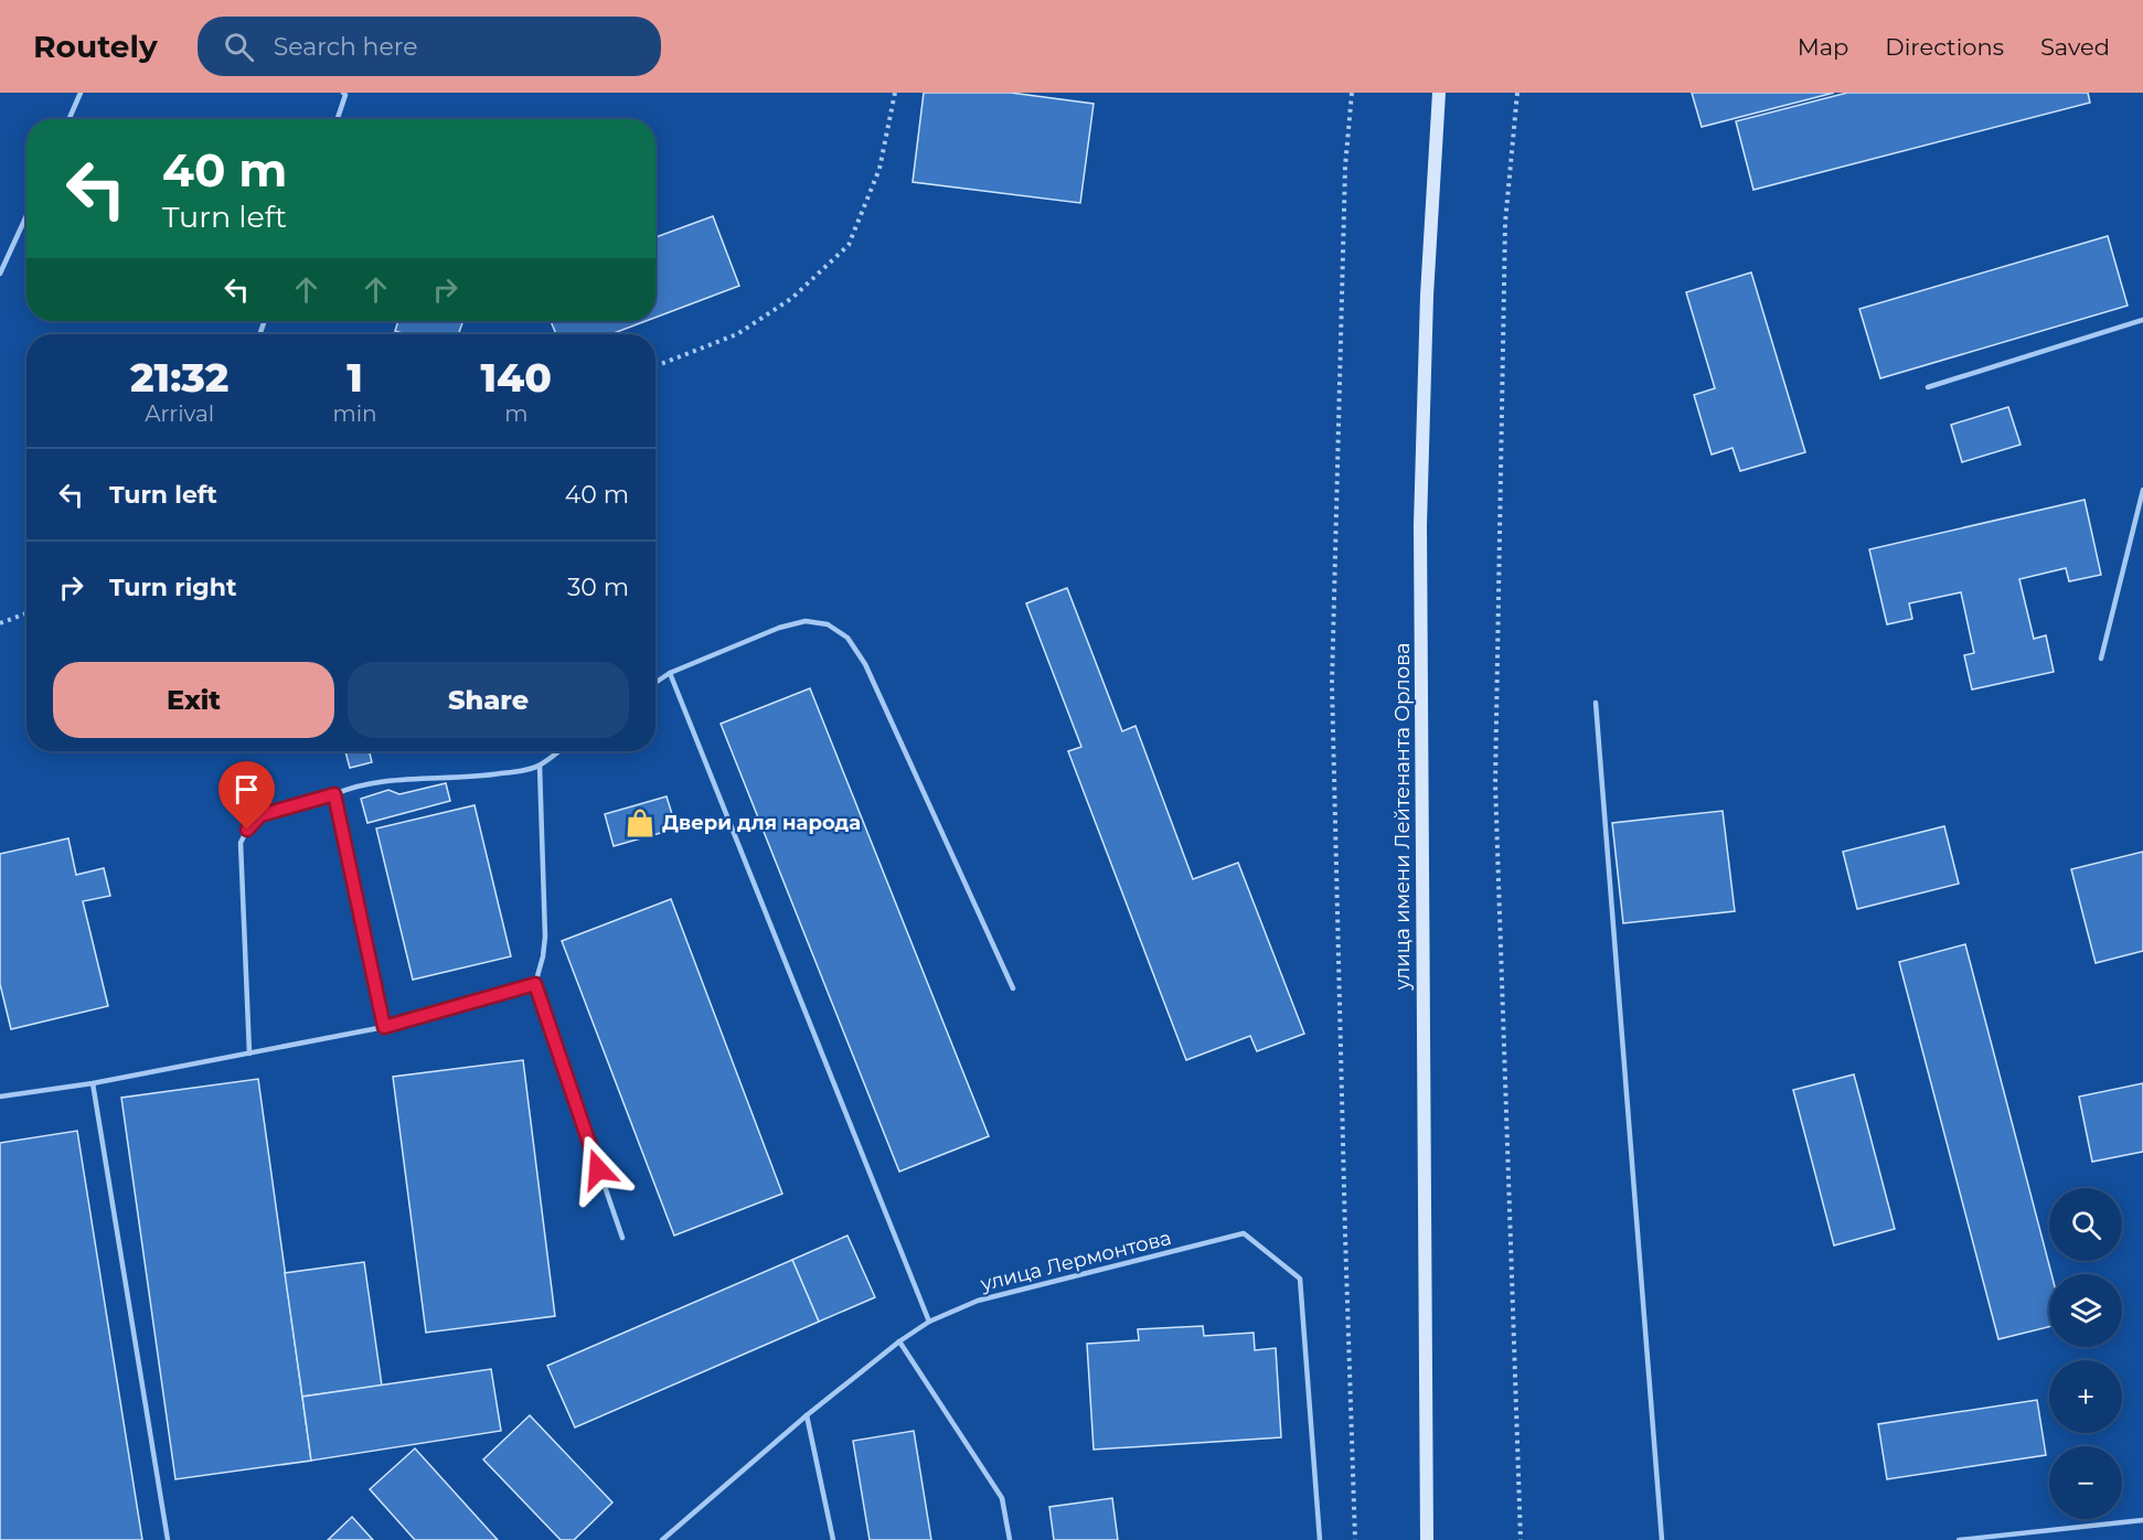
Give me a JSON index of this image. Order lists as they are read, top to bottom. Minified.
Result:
{"streets":{"main road":["улица имени Лейтенанта Орлова"],"lane":["улица Лермонтова"]},"places":{"shop":["Двери для народа"]},"page":{"header":"Routely","search":"Search here","nav":["Map","Directions","Saved"],"turn":["40 m","Turn left"],"eta":["21:32","Arrival","1","min","140","m"],"list":[{"name":"Turn left","value":"40 m"},{"name":"Turn right","value":"30 m"}],"buttons":["Exit","Share"],"map_buttons":["+","−"]}}
